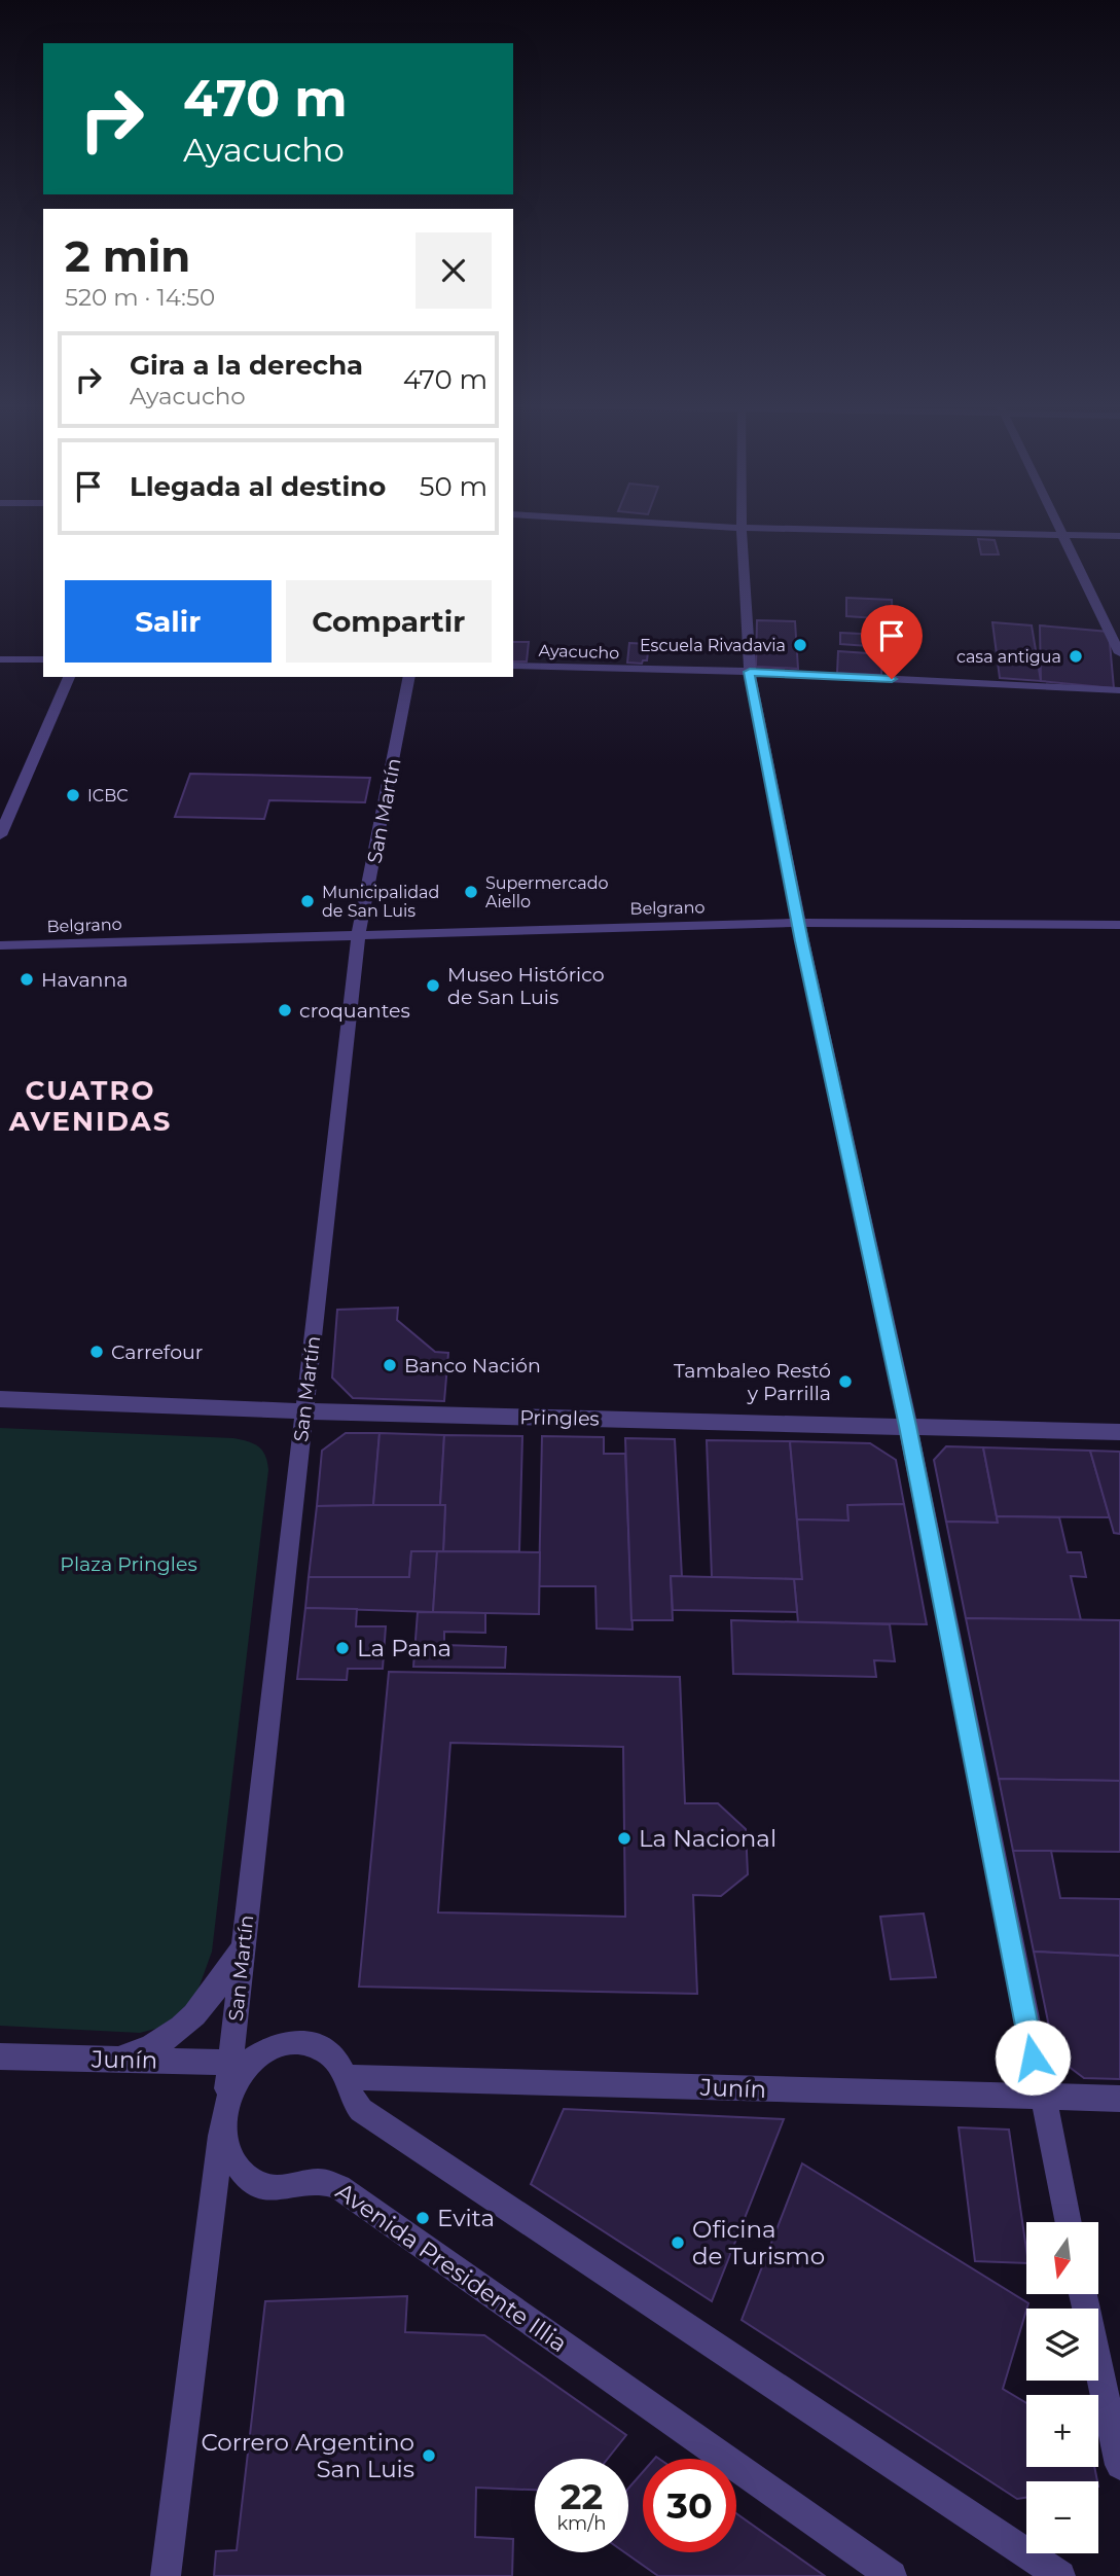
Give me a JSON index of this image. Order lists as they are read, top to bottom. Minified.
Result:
{"streets":{"street":["Ayacucho","San Martín","Belgrano","Pringles","Junín","Avenida Presidente Illia"]},"crossings":[["San Martín","Belgrano"],["San Martín","Pringles"],["San Martín","Junín"]],"districts":["CUATRO AVENIDAS"],"parks":["Plaza Pringles"],"places":["Escuela Rivadavia","casa antigua","ICBC","Supermercado Aiello","Municipalidad de San Luis","Havanna","Museo Histórico de San Luis","croquantes","Carrefour","Banco Nación","Tambaleo Restó y Parrilla","La Pana","La Nacional","Evita","Oficina de Turismo","Correro Argentino San Luis"],"north":"bottom","page":{"turn":["470 m","Ayacucho"],"heading":["2 min","520 m · 14:50"],"list":[{"name":"Gira a la derecha","note":"Ayacucho","value":"470 m"},{"name":"Llegada al destino","value":"50 m"}],"buttons":["Salir","Compartir"],"map_buttons":["+","−"],"speed":"22 km/h","limit":"30"}}
